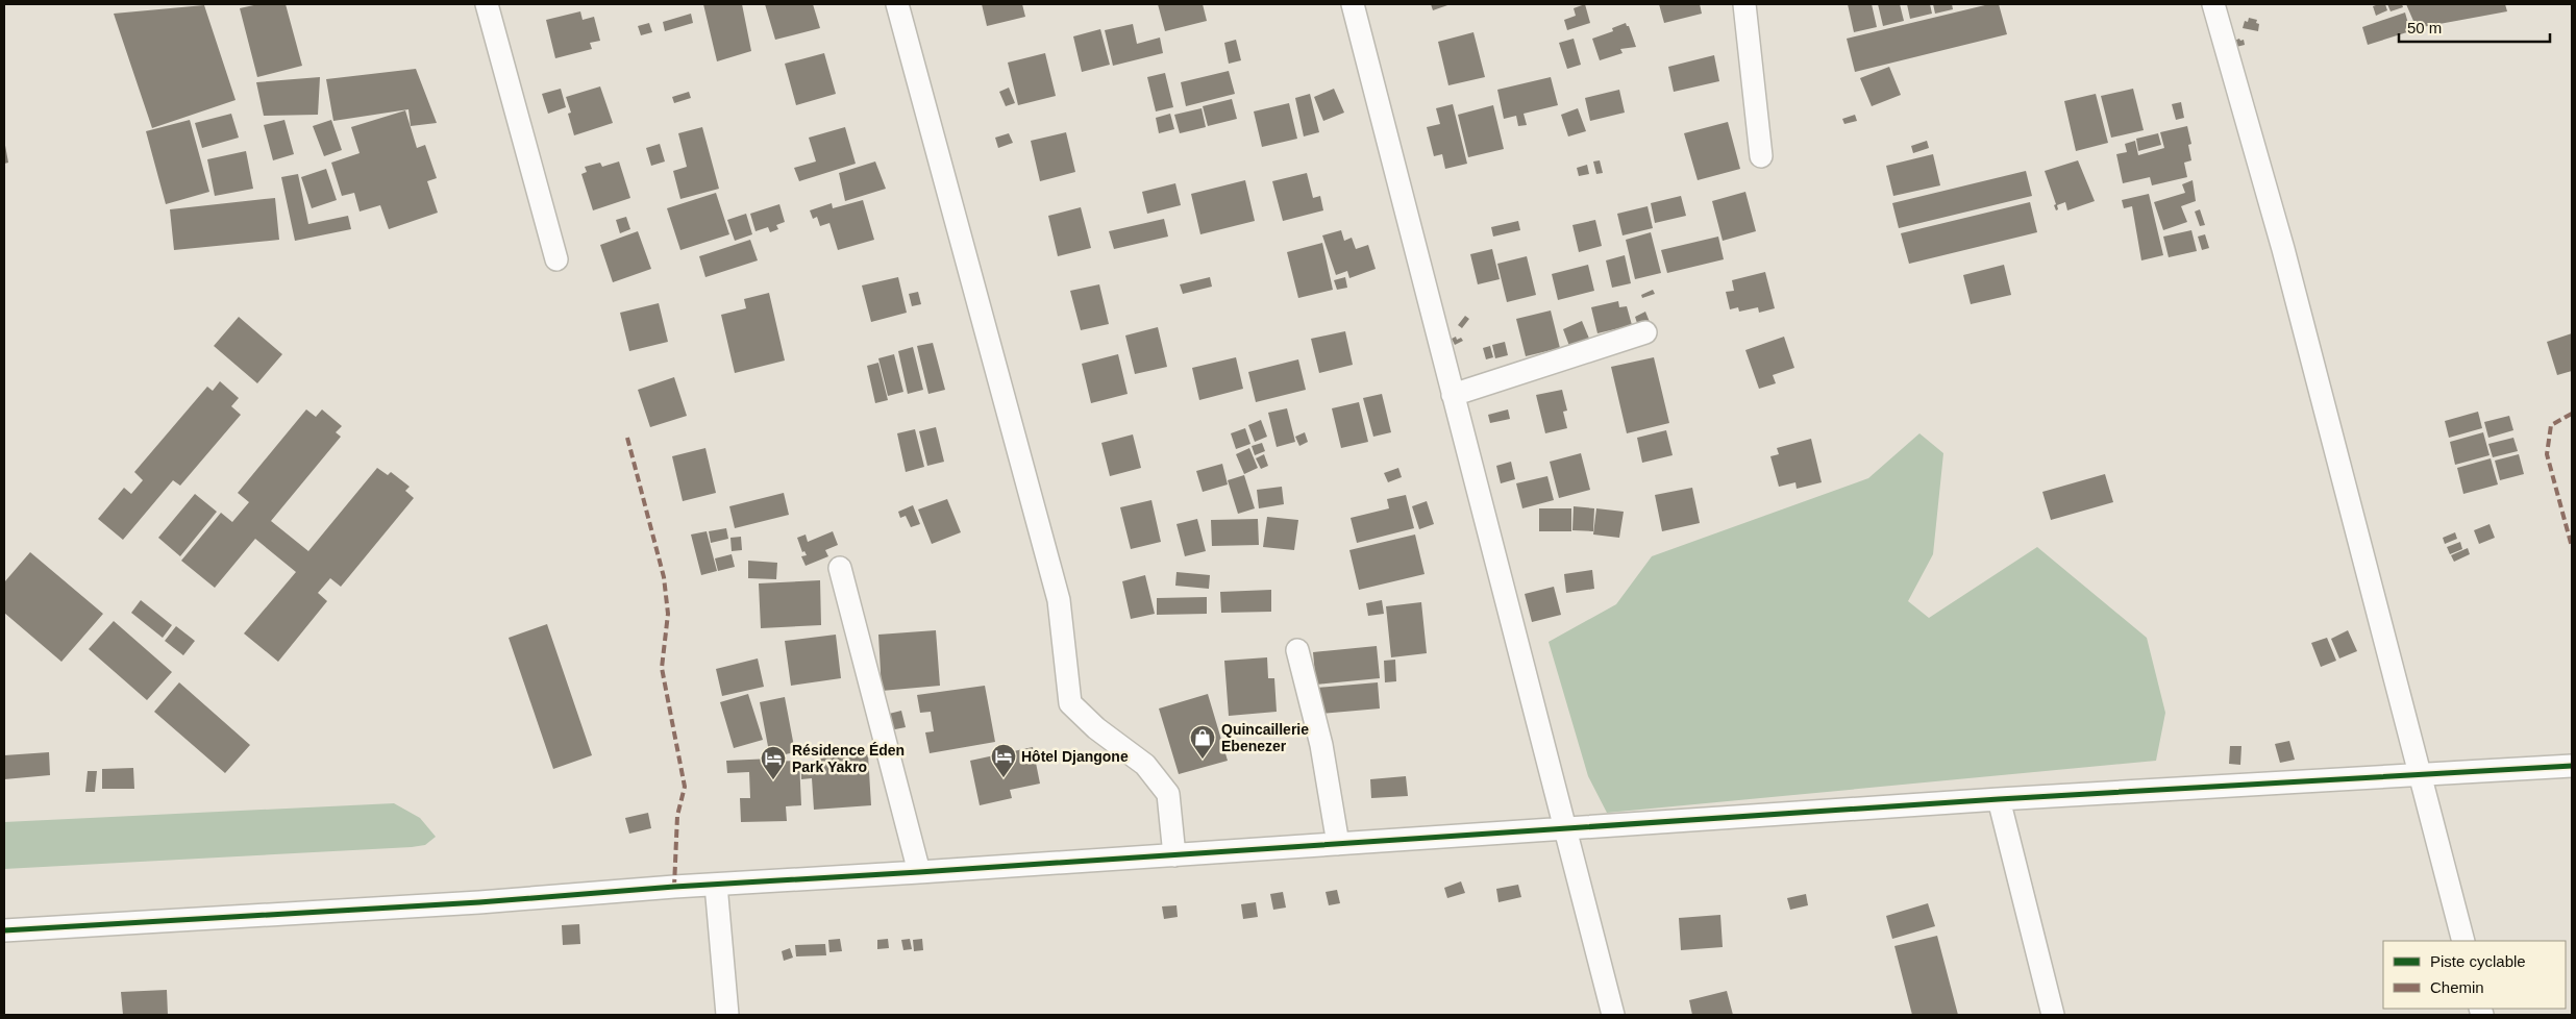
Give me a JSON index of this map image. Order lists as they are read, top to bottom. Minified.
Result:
{"places":{"shop":["Quincaillerie Ebenezer"],"hotel":["Hôtel Djangone","Résidence Éden Park Yakro"]},"legend":["Piste cyclable","Chemin"],"scale_bar":"50 m"}
